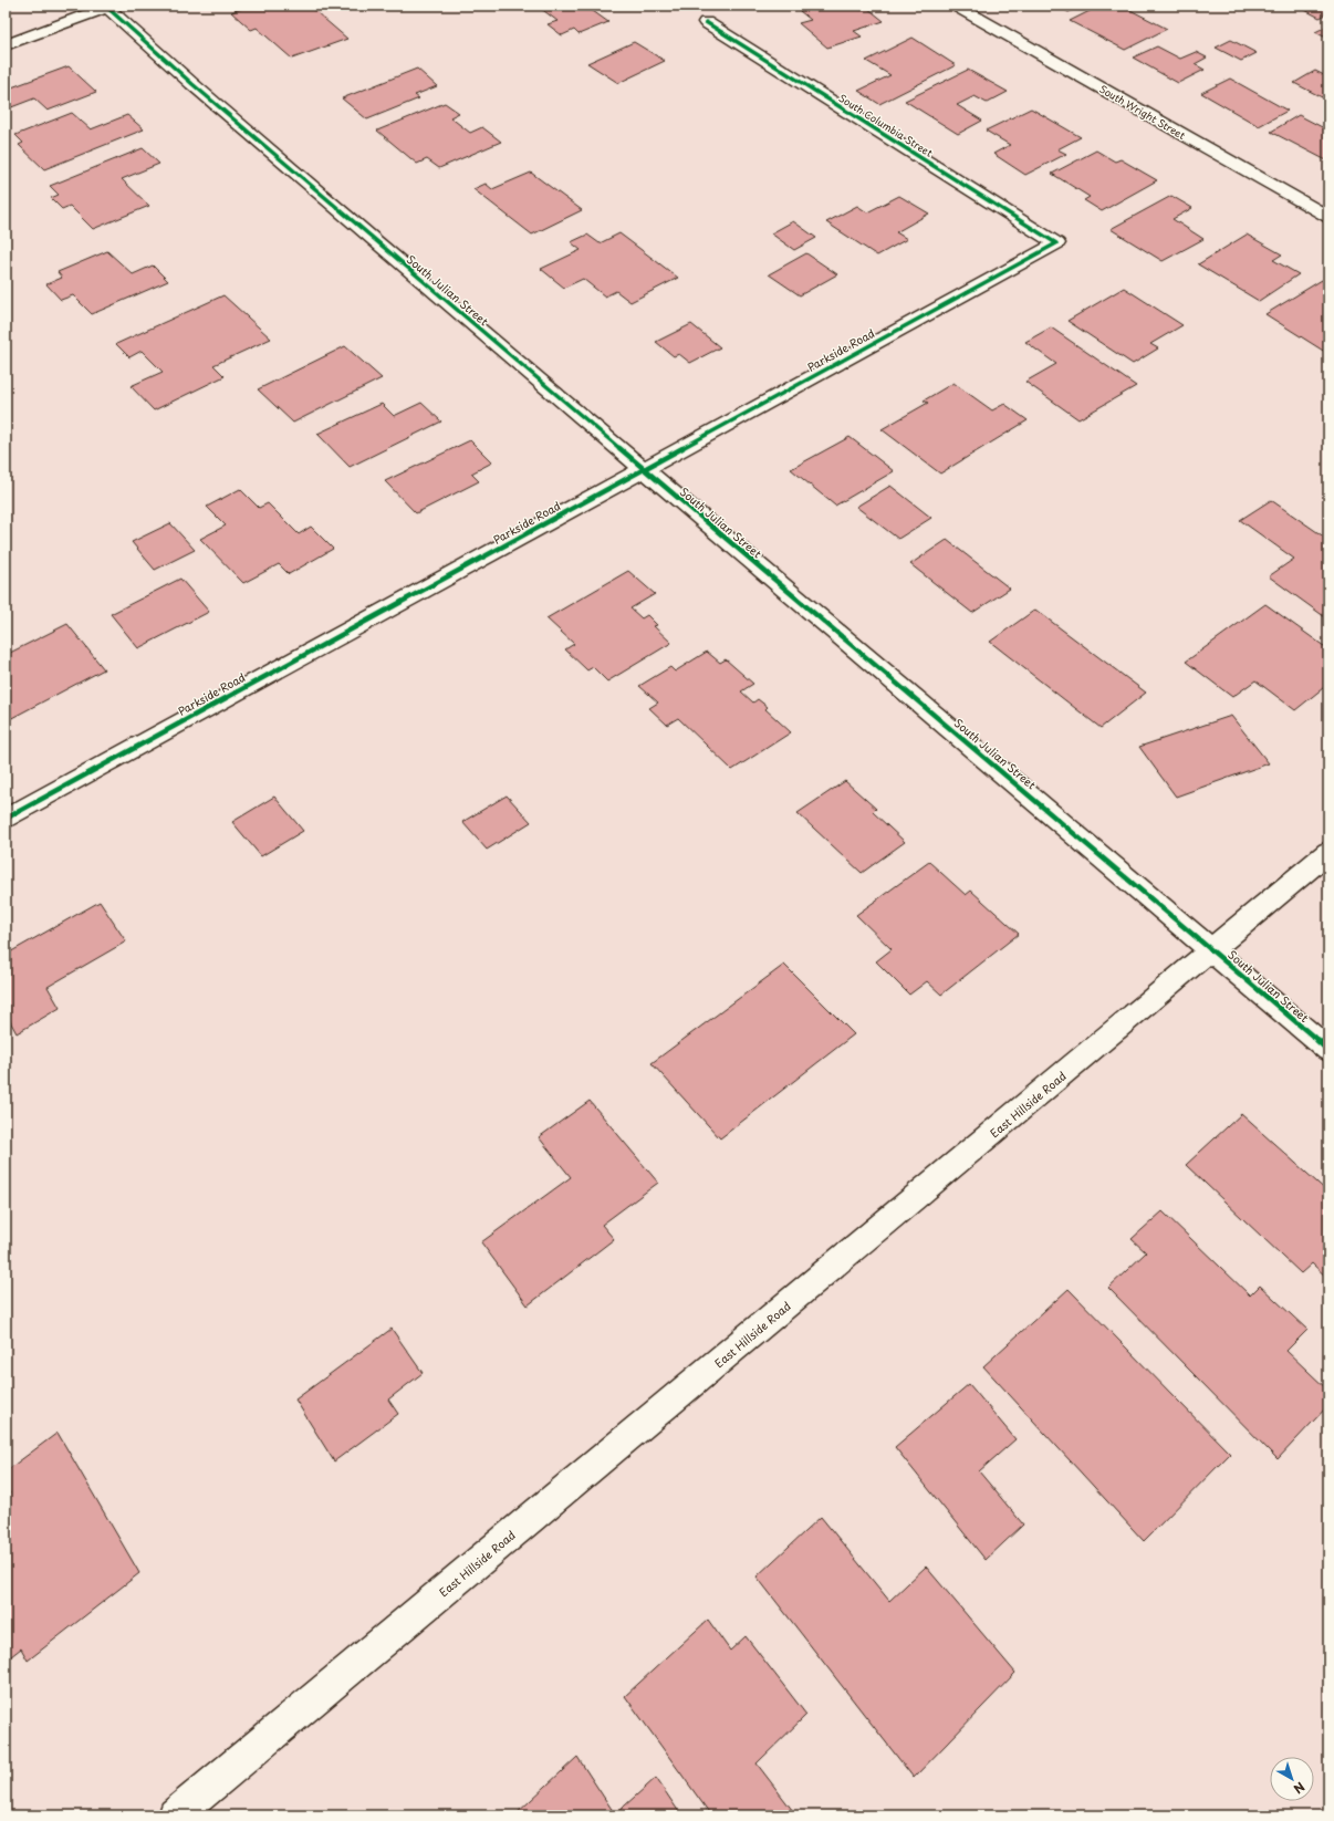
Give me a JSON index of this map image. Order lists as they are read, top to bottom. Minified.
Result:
{"streets":{"street":["South Wright Street","South Columbia Street","South Julian Street","Parkside Road","East Hillside Road"]},"crossings":[["South Columbia Street","Parkside Road"],["South Julian Street","Parkside Road"],["South Julian Street","East Hillside Road"]],"north":"bottom right"}
